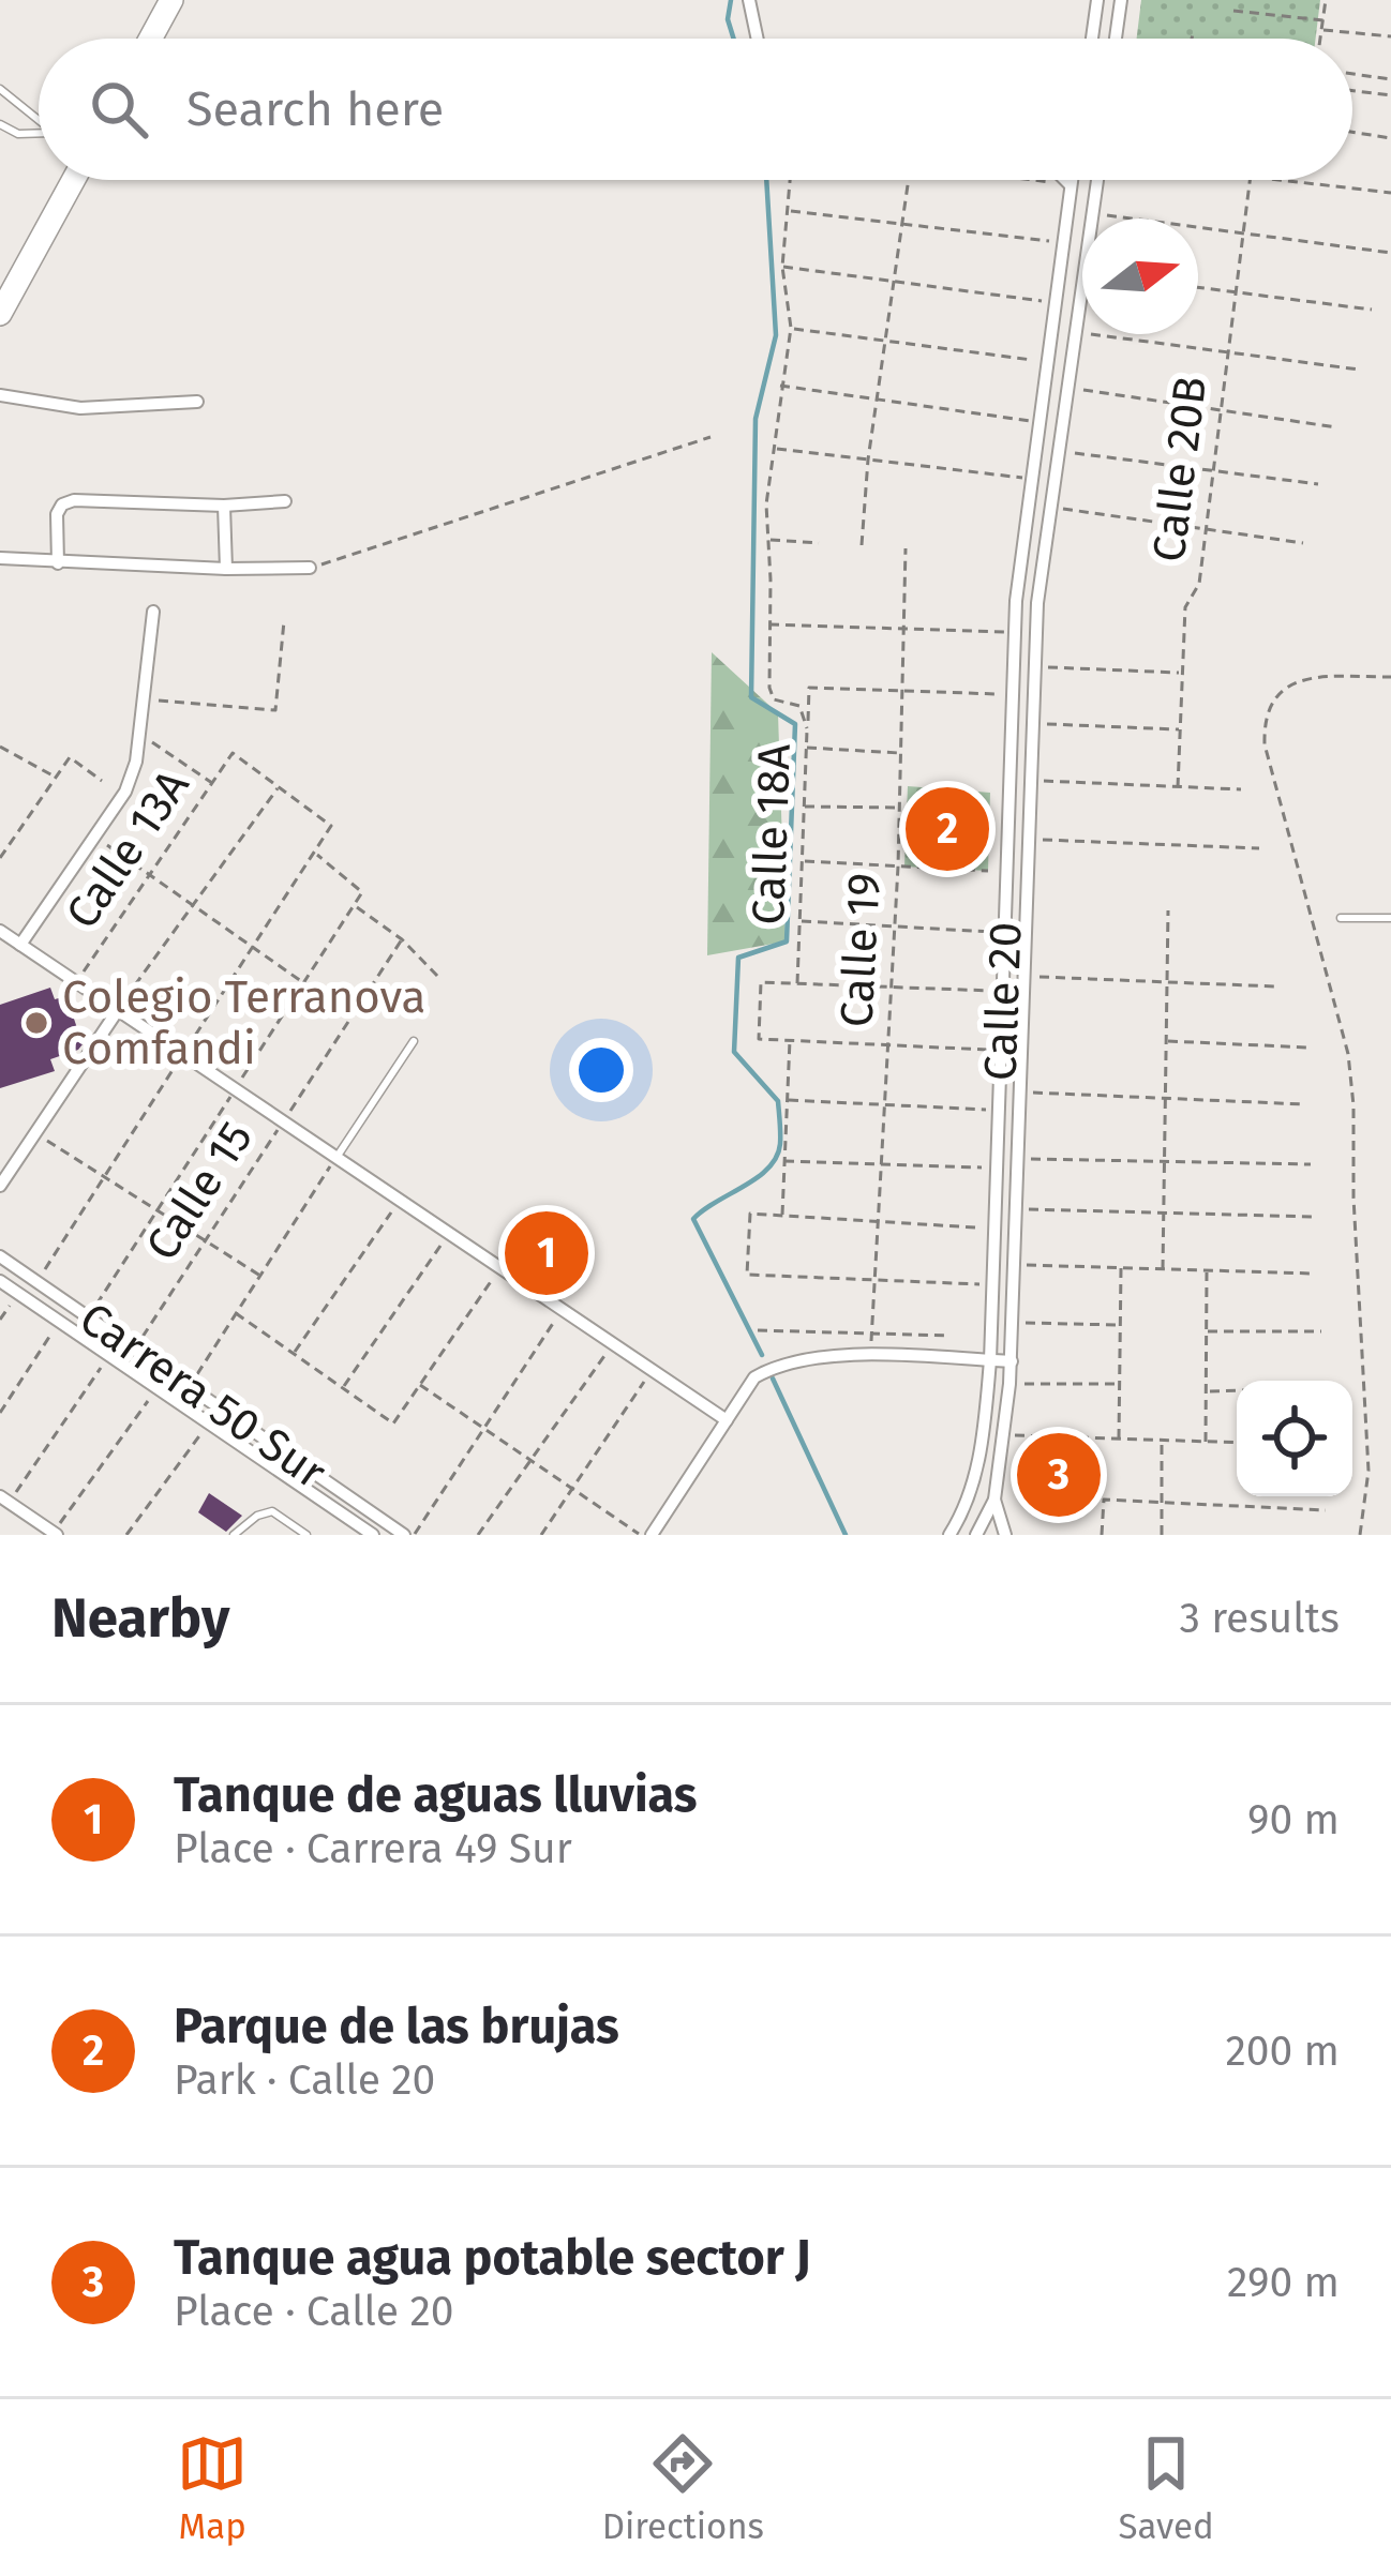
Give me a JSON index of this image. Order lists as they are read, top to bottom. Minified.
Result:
{"streets":{"street":["Calle 20","Carrera 50 Sur"],"path":["Calle 20B","Calle 18A","Calle 13A","Calle 19","Calle 15"]},"crossings":[["Calle 18A","Calle 19"],["Calle 15","Carrera 50 Sur"]],"places":["Colegio Terranova Comfandi"],"north":"right","page":{"search":"Search here","pins":["2","1","3"],"heading":["Nearby","3 results"],"list":[{"mark":"1","name":"Tanque de aguas lluvias","note":"Place · Carrera 49 Sur","value":"90 m"},{"mark":"2","name":"Parque de las brujas","note":"Park · Calle 20","value":"200 m"},{"mark":"3","name":"Tanque agua potable sector J","note":"Place · Calle 20","value":"290 m"}],"nav":["Map","Directions","Saved"]}}
